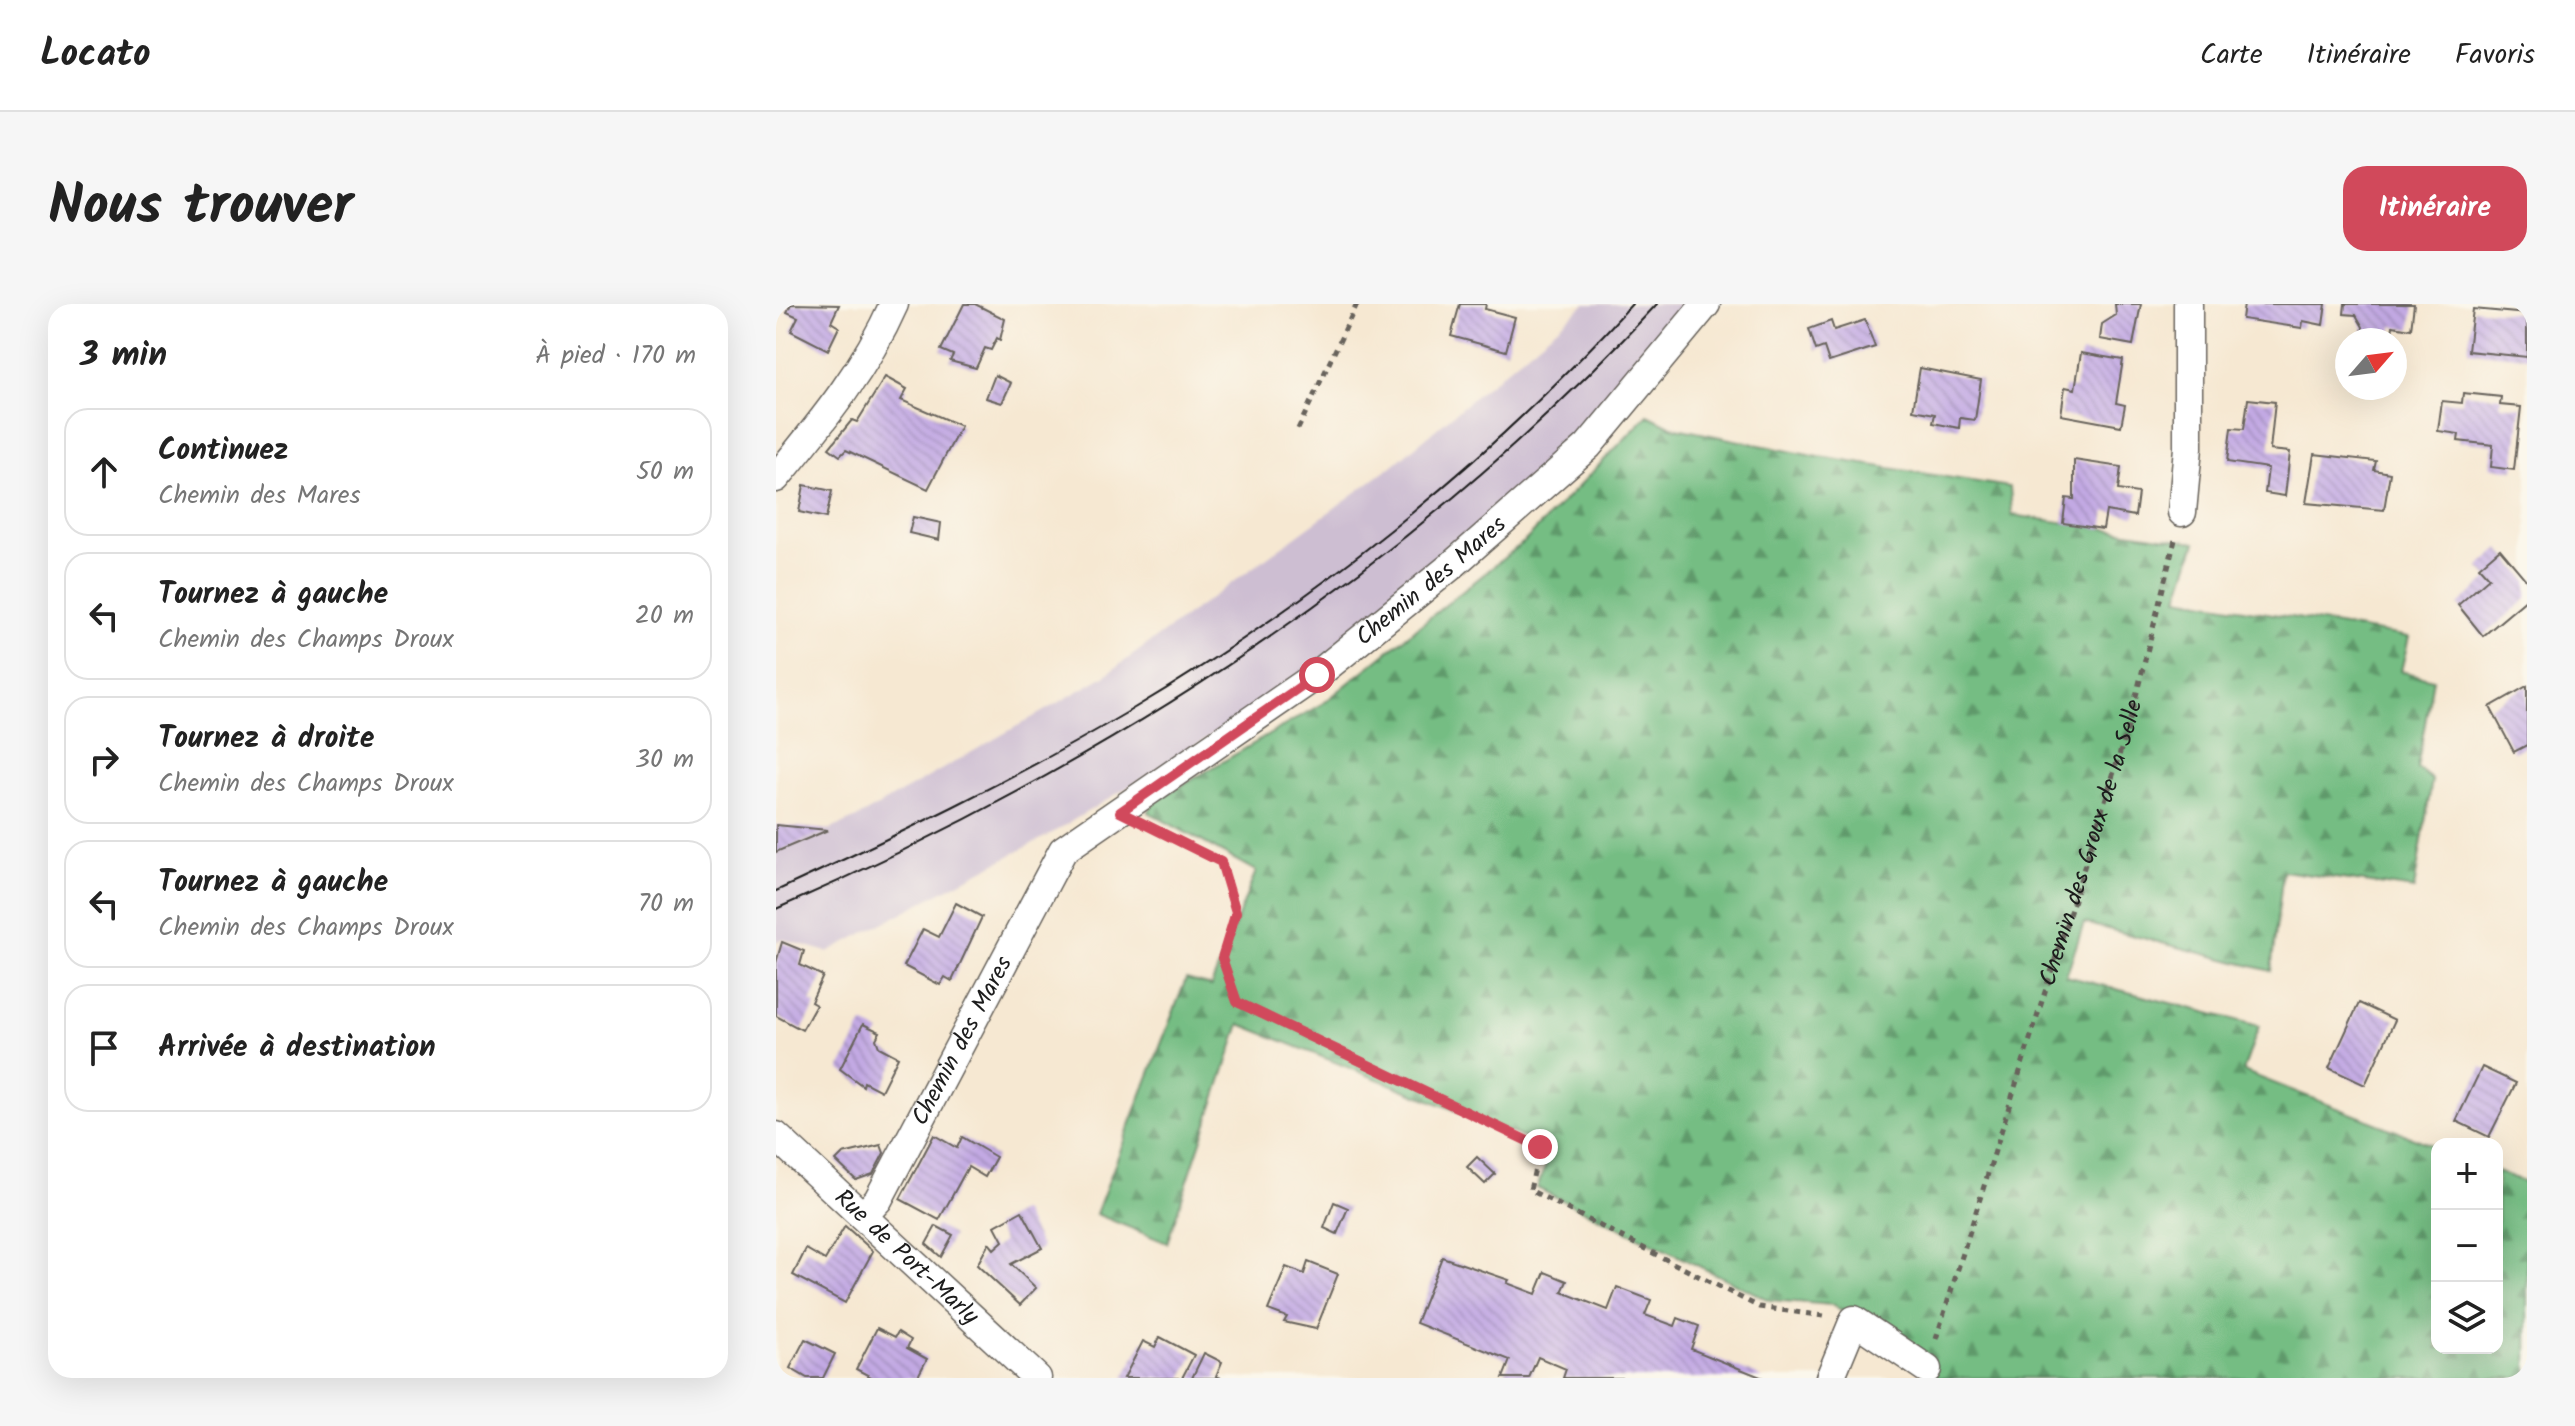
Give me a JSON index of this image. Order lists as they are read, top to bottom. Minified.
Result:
{"streets":{"street":["Chemin des Mares","Rue de Port-Marly"],"path":["Chemin des Groux de la Selle"]},"crossings":[["Chemin des Mares","Rue de Port-Marly"]],"north":"top right","page":{"header":"Locato","nav":["Carte","Itinéraire","Favoris"],"title":"Nous trouver","buttons":"Itinéraire","heading":["3 min","À pied · 170 m"],"list":[["Continuez","Chemin des Mares","50 m"],["Tournez à gauche","Chemin des Champs Droux","20 m"],["Tournez à droite","Chemin des Champs Droux","30 m"],["Tournez à gauche","Chemin des Champs Droux","70 m"],"Arrivée à destination"],"map_buttons":["+","−"]}}
